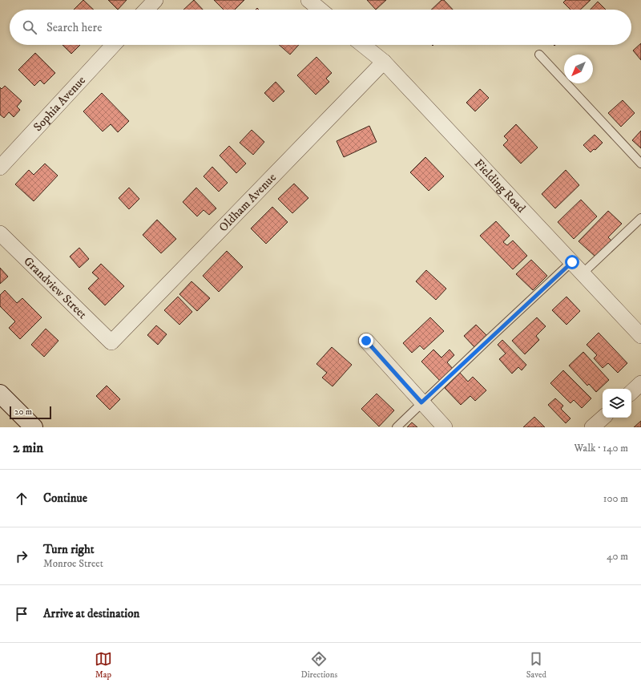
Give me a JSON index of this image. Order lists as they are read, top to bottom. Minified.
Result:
{"streets":{"street":["Sophia Avenue","Fielding Road","Oldham Avenue","Grandview Street"]},"crossings":[["Fielding Road","Oldham Avenue"],["Oldham Avenue","Grandview Street"]],"scale_bar":"20 m","north":"bottom left","page":{"search":"Search here","scale":"20 m","heading":["2 min","Walk · 140 m"],"list":[["Continue","100 m"],["Turn right","Monroe Street","40 m"],"Arrive at destination"],"nav":["Map","Directions","Saved"]}}
